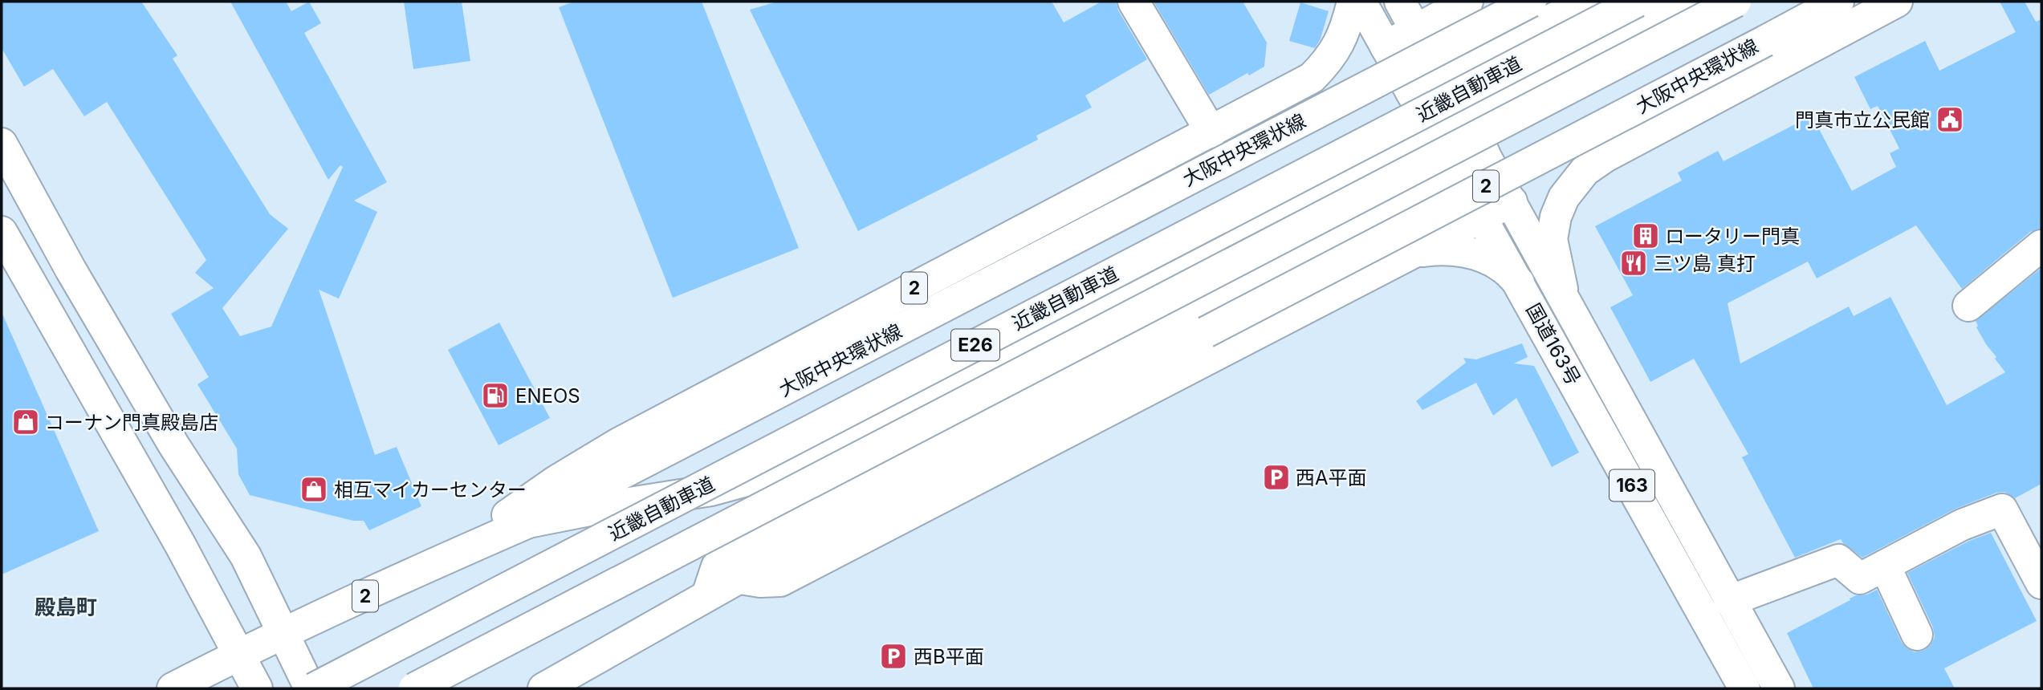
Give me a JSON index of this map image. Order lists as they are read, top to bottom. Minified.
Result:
{"streets":{"main road":["大阪中央環状線","近畿自動車道","2","国道163号","E26","163"]},"crossings":[["大阪中央環状線","2"],["2","国道163号"]],"districts":["殿島町"],"places":{"public building":["門真市立公民館"],"building":["ロータリー門真"],"restaurant":["三ツ島 真打"],"fuel station":["ENEOS"],"shop":["コーナン門真殿島店","相互マイカーセンター"],"parking":["西A平面","西B平面"]}}
